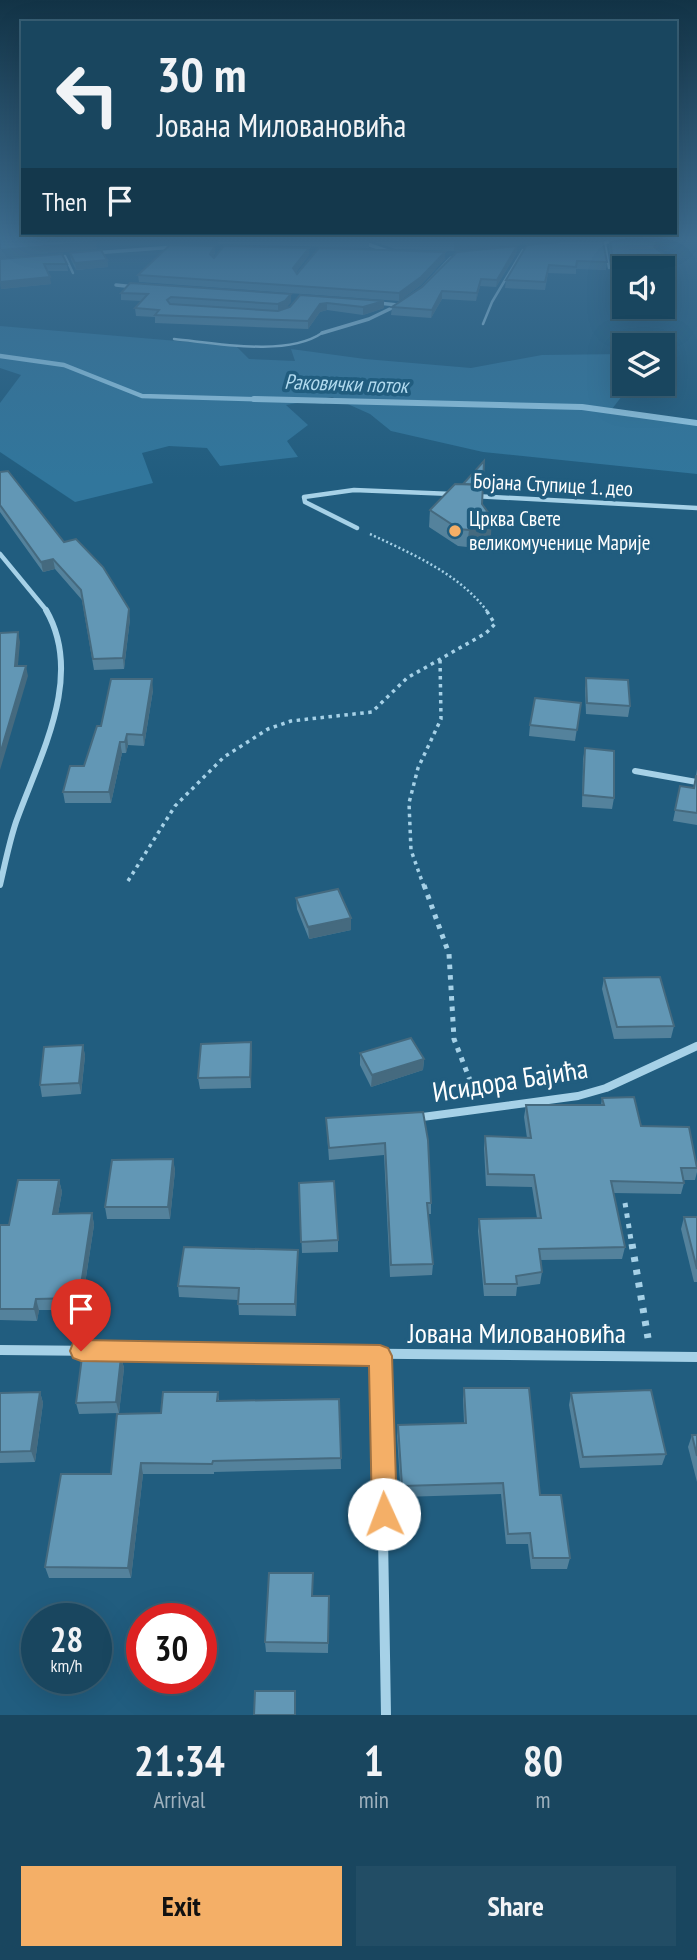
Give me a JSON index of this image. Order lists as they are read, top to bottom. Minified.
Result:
{"streets":{"street":["Бојана Ступице 1. део","Исидора Бајића","Јована Миловановића"]},"water":["Раковички поток"],"places":["Црква Свете великомученице Марије"],"page":{"turn":["30 m","Јована Миловановића"],"then":"Then","speed":"28 km/h","limit":"30","eta":["21:34","Arrival","1","min","80","m"],"buttons":["Exit","Share"]}}
